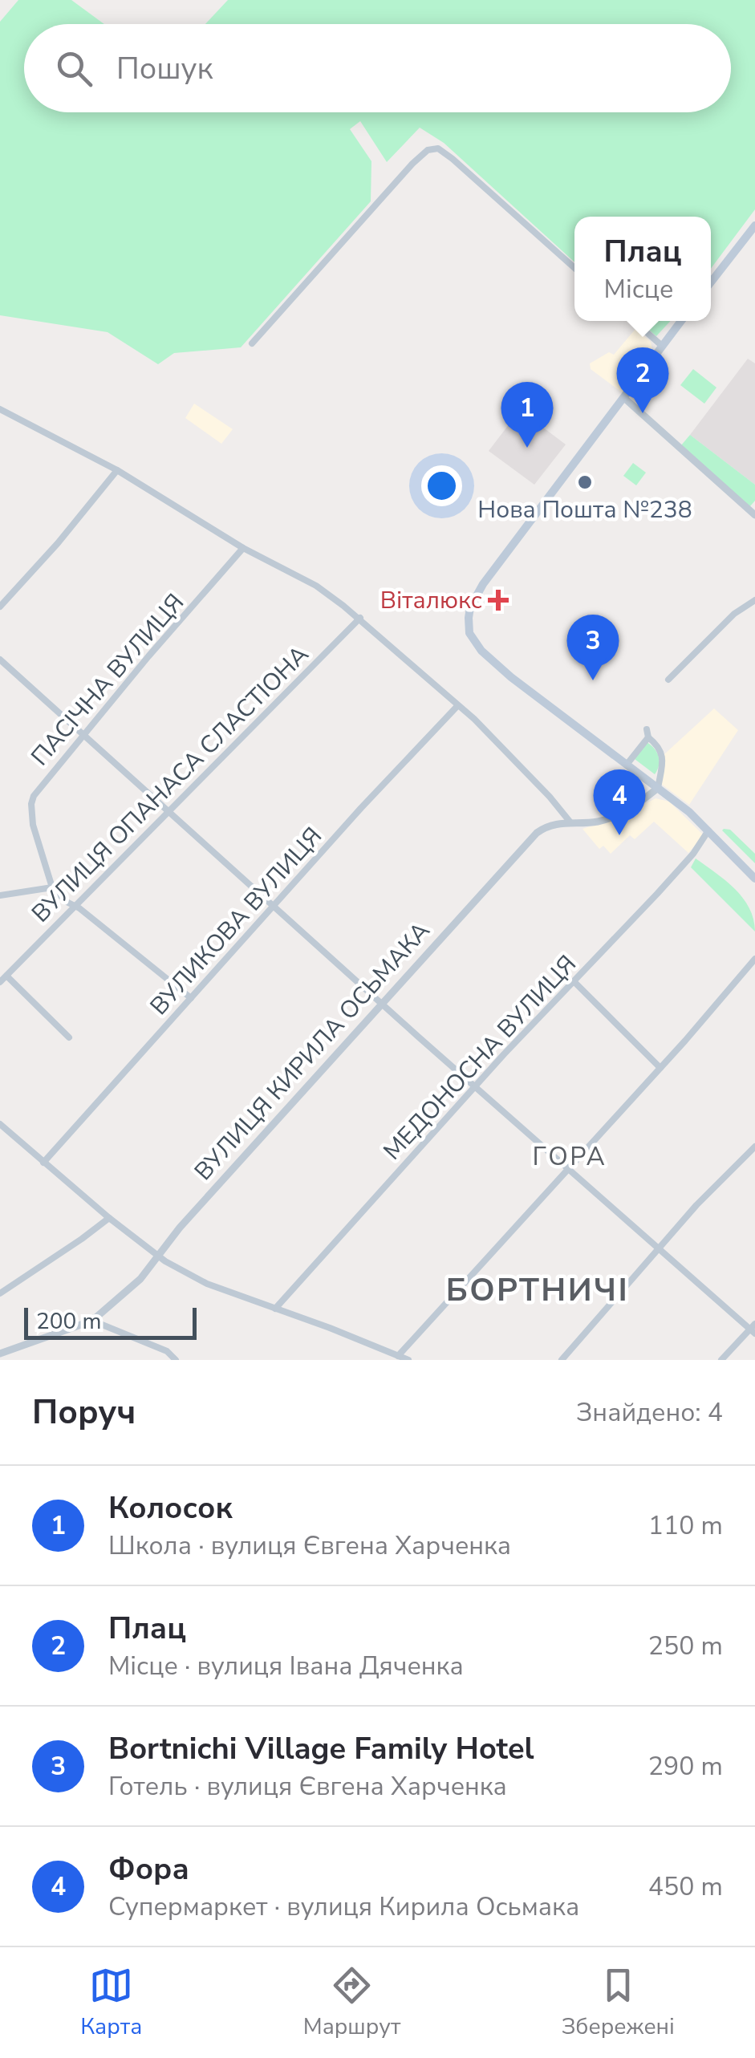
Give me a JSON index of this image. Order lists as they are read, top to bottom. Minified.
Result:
{"streets":{"street":["ПАСІЧНА ВУЛИЦЯ","ВУЛИЦЯ ОПАНАСА СЛАСТІОНА","ВУЛИКОВА ВУЛИЦЯ","ВУЛИЦЯ КИРИЛА ОСЬМАКА","МЕДОНОСНА ВУЛИЦЯ"]},"districts":["ГОРА","БОРТНИЧІ"],"places":{"other":["Нова Пошта №238"],"health":["Віталюкс"]},"scale_bar":"200 m","page":{"search":"Пошук","popup":["Плац","Місце"],"pins":["2","1","3","4"],"scale":"200 m","heading":["Поруч","Знайдено: 4"],"list":[{"mark":"1","name":"Колосок","note":"Школа · вулиця Євгена Харченка","value":"110 m"},{"mark":"2","name":"Плац","note":"Місце · вулиця Івана Дяченка","value":"250 m"},{"mark":"3","name":"Bortnichi Village Family Hotel","note":"Готель · вулиця Євгена Харченка","value":"290 m"},{"mark":"4","name":"Фора","note":"Супермаркет · вулиця Кирила Осьмака","value":"450 m"}],"nav":["Карта","Маршрут","Збережені"]}}
